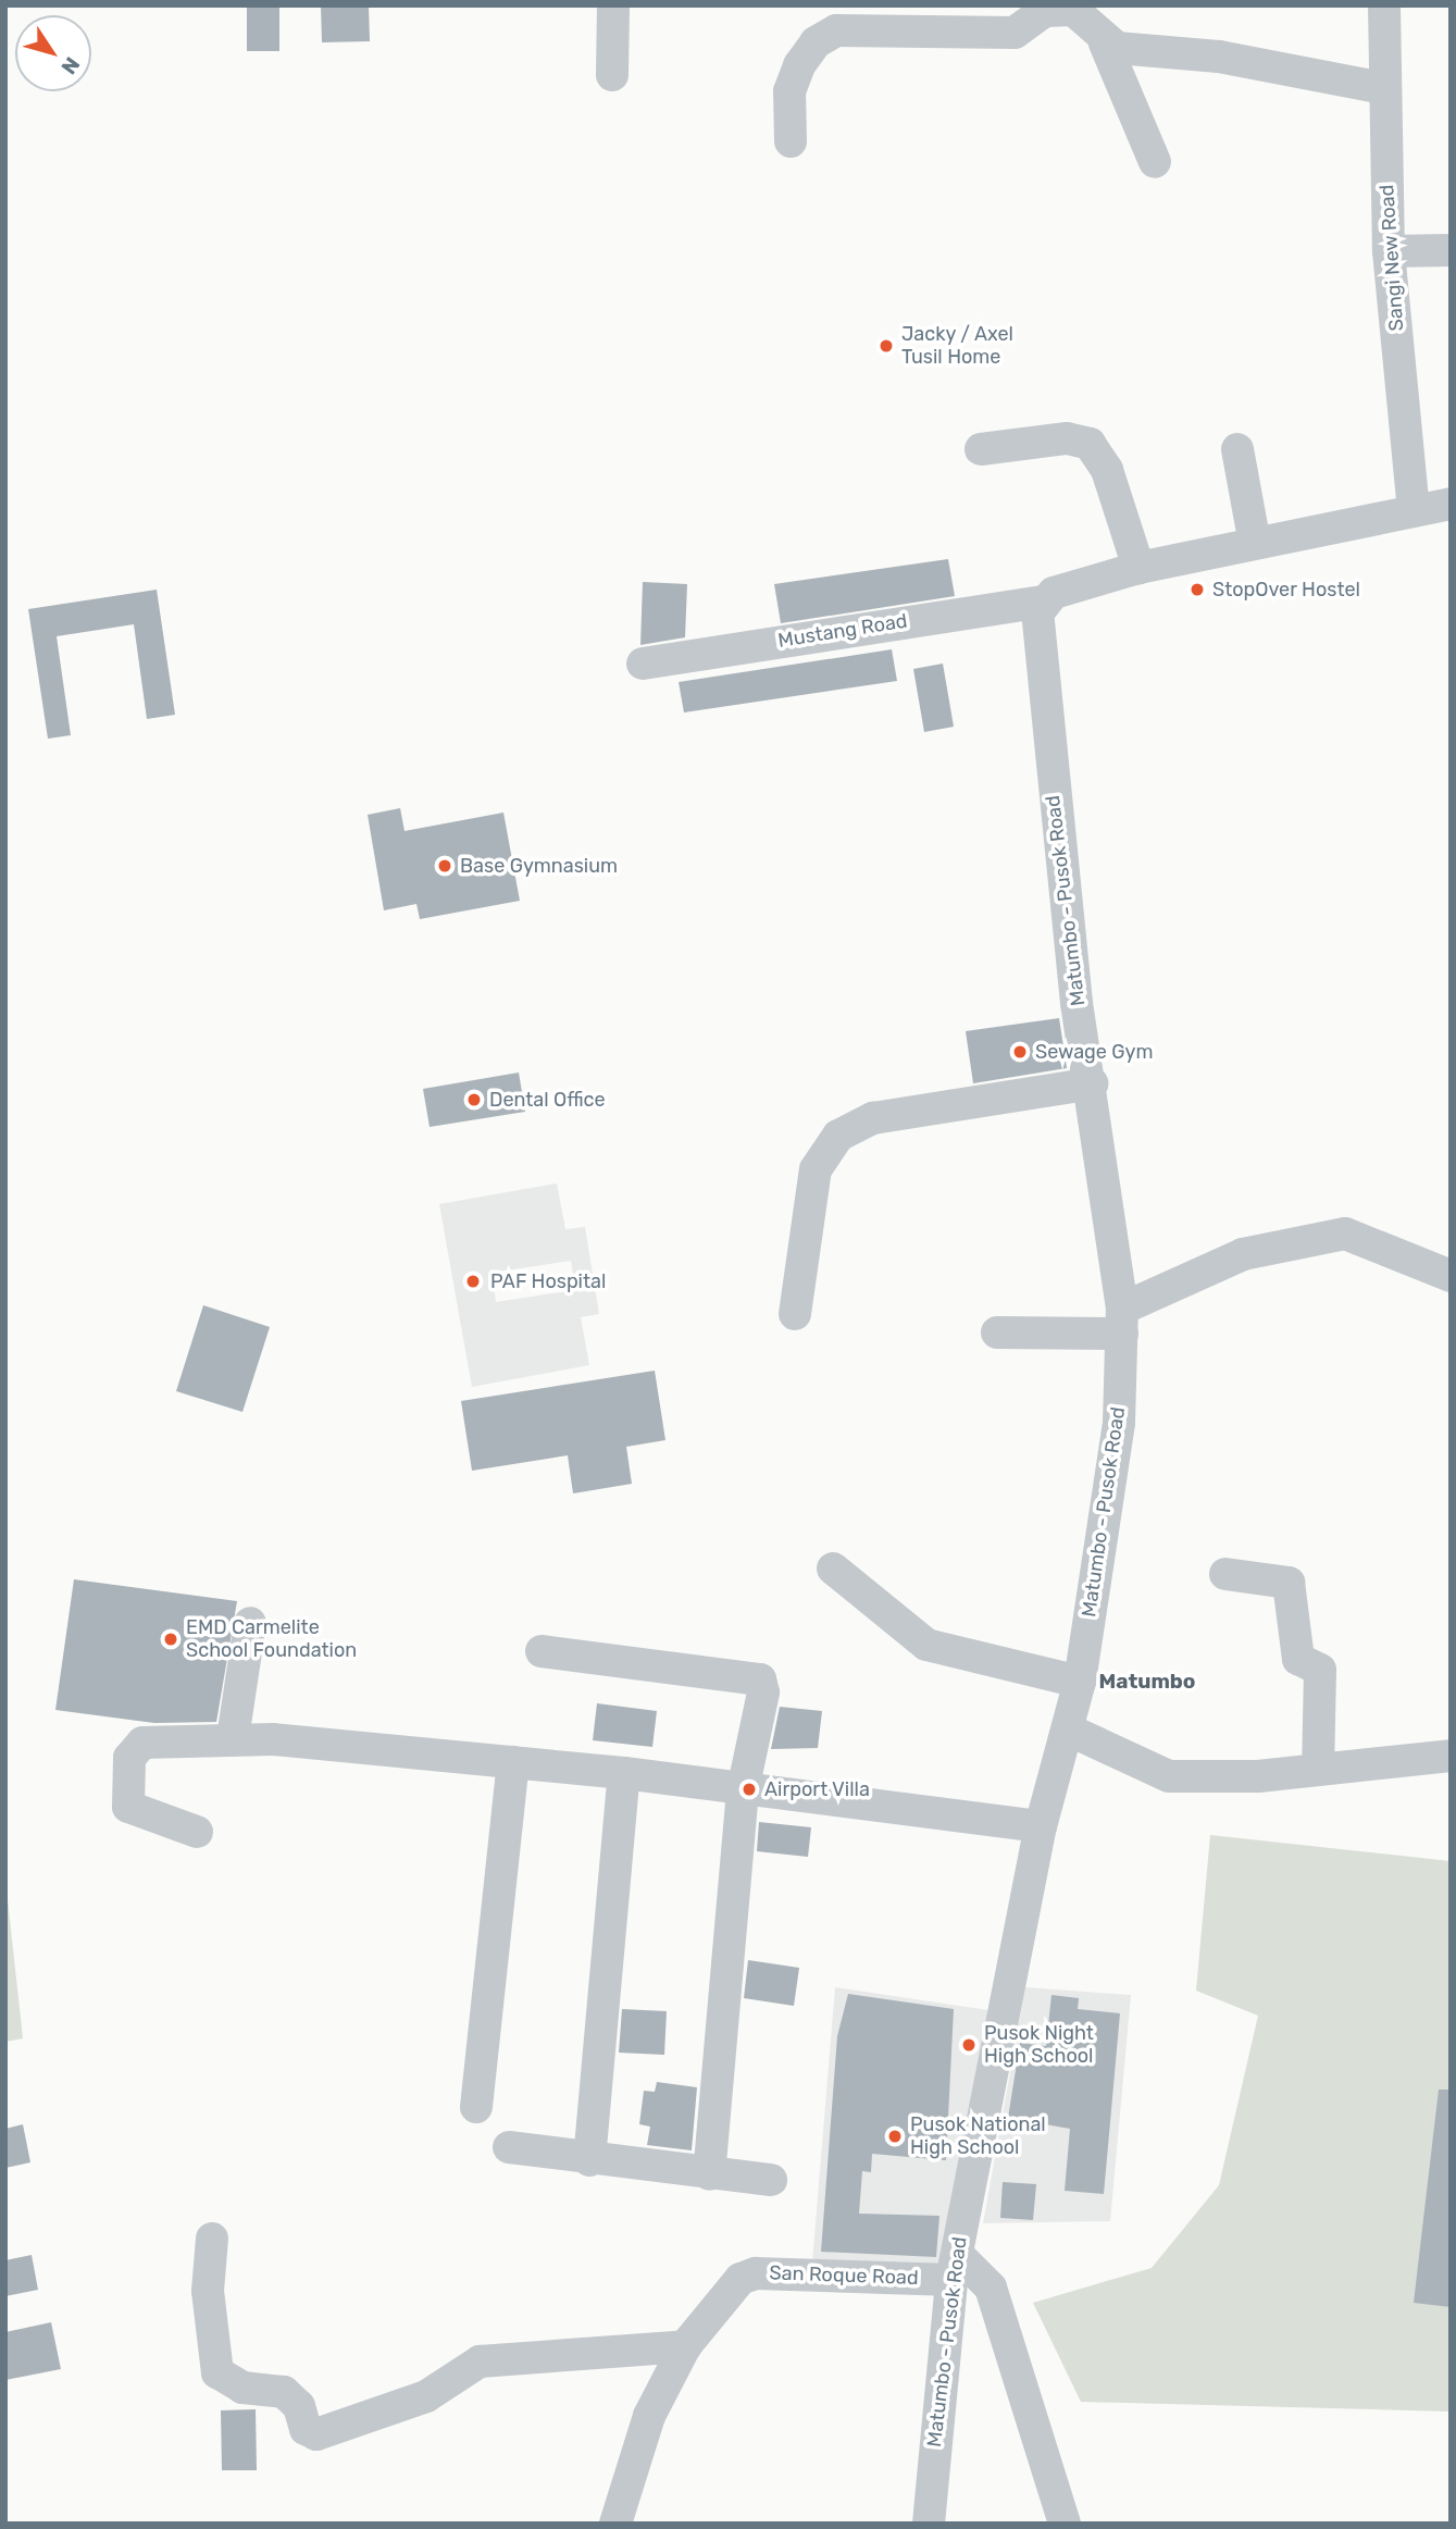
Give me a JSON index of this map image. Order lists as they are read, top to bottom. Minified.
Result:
{"streets":{"street":["Sangi New Road","Mustang Road","Matumbo - Pusok Road","San Roque Road"]},"crossings":[["Mustang Road","Matumbo - Pusok Road"],["Matumbo - Pusok Road","San Roque Road"]],"districts":["Matumbo"],"places":["Jacky / Axel Tusil Home","StopOver Hostel","Base Gymnasium","Sewage Gym","Dental Office","PAF Hospital","EMD Carmelite School Foundation","Airport Villa","Pusok Night High School","Pusok National High School"],"north":"bottom right"}
